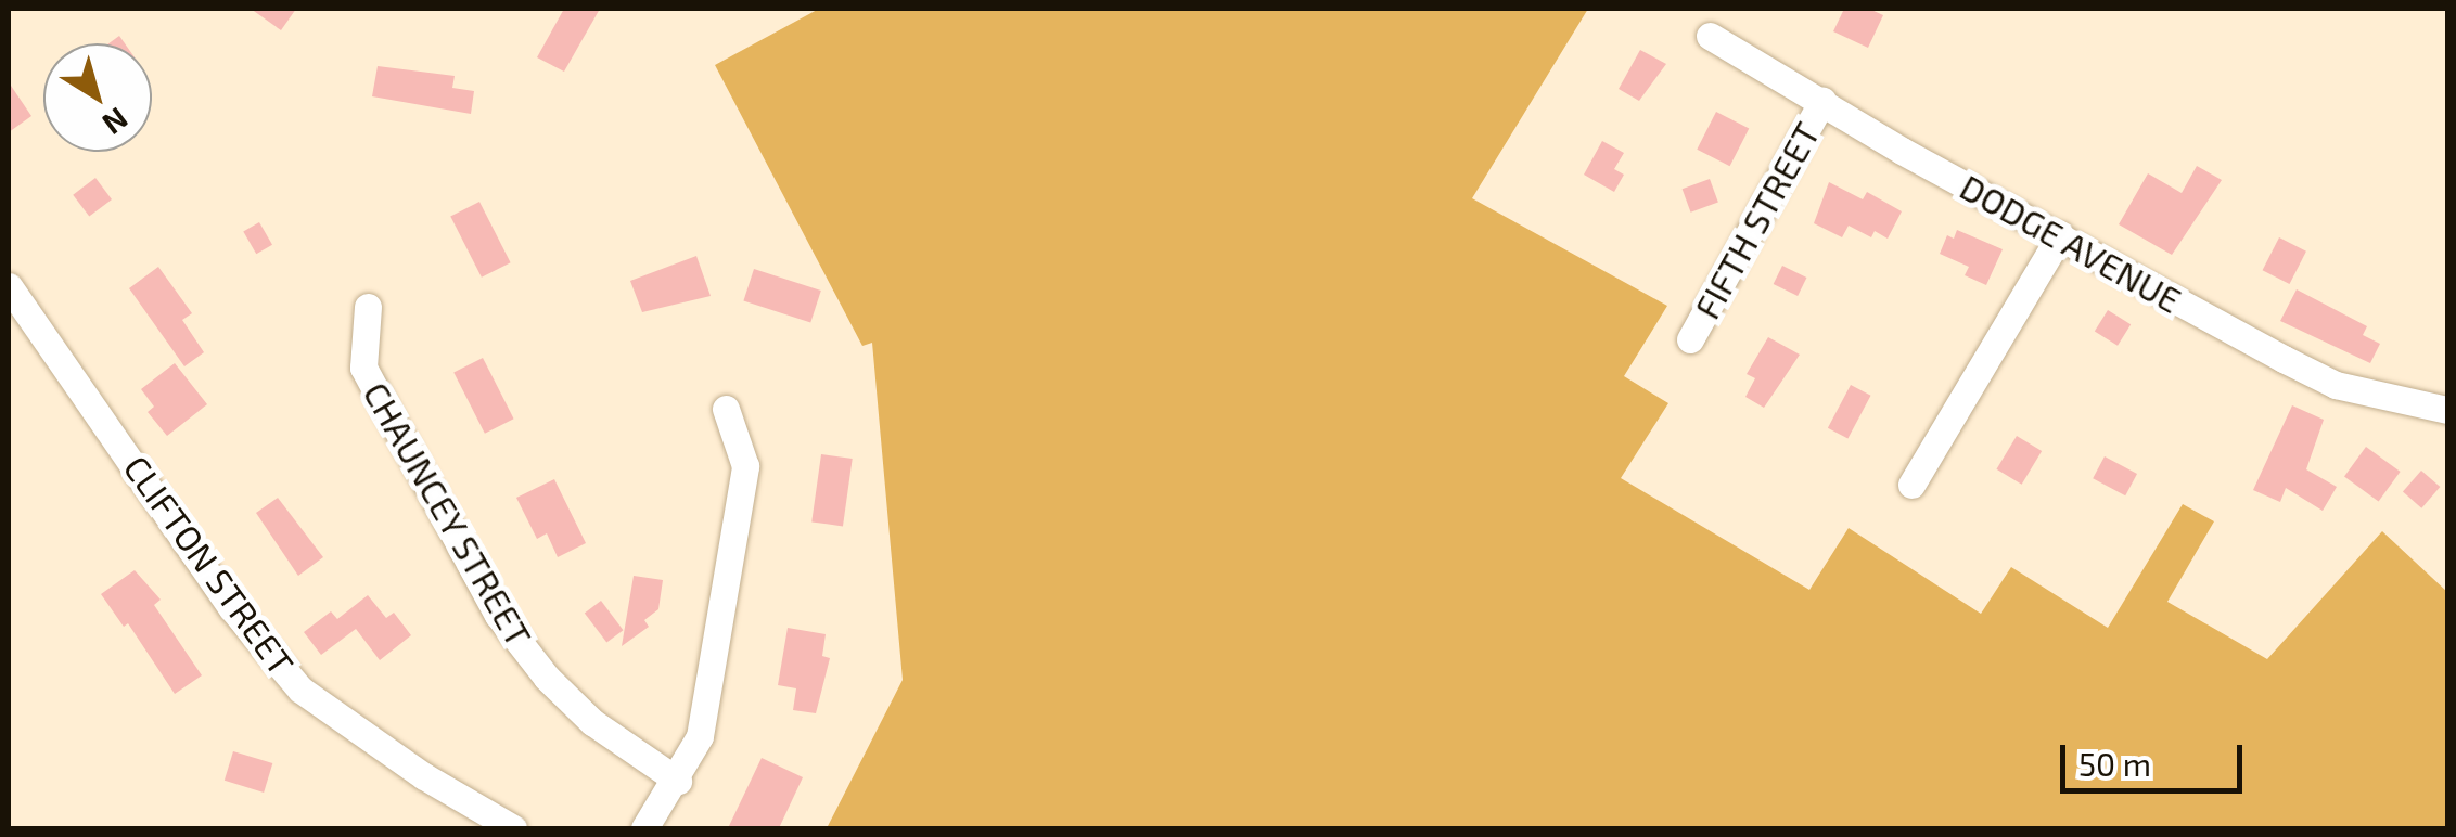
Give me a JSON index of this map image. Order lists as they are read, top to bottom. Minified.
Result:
{"streets":{"street":["FIFTH STREET","DODGE AVENUE","CHAUNCEY STREET","CLIFTON STREET"]},"crossings":[["FIFTH STREET","DODGE AVENUE"]],"scale_bar":"50 m","north":"bottom right"}
